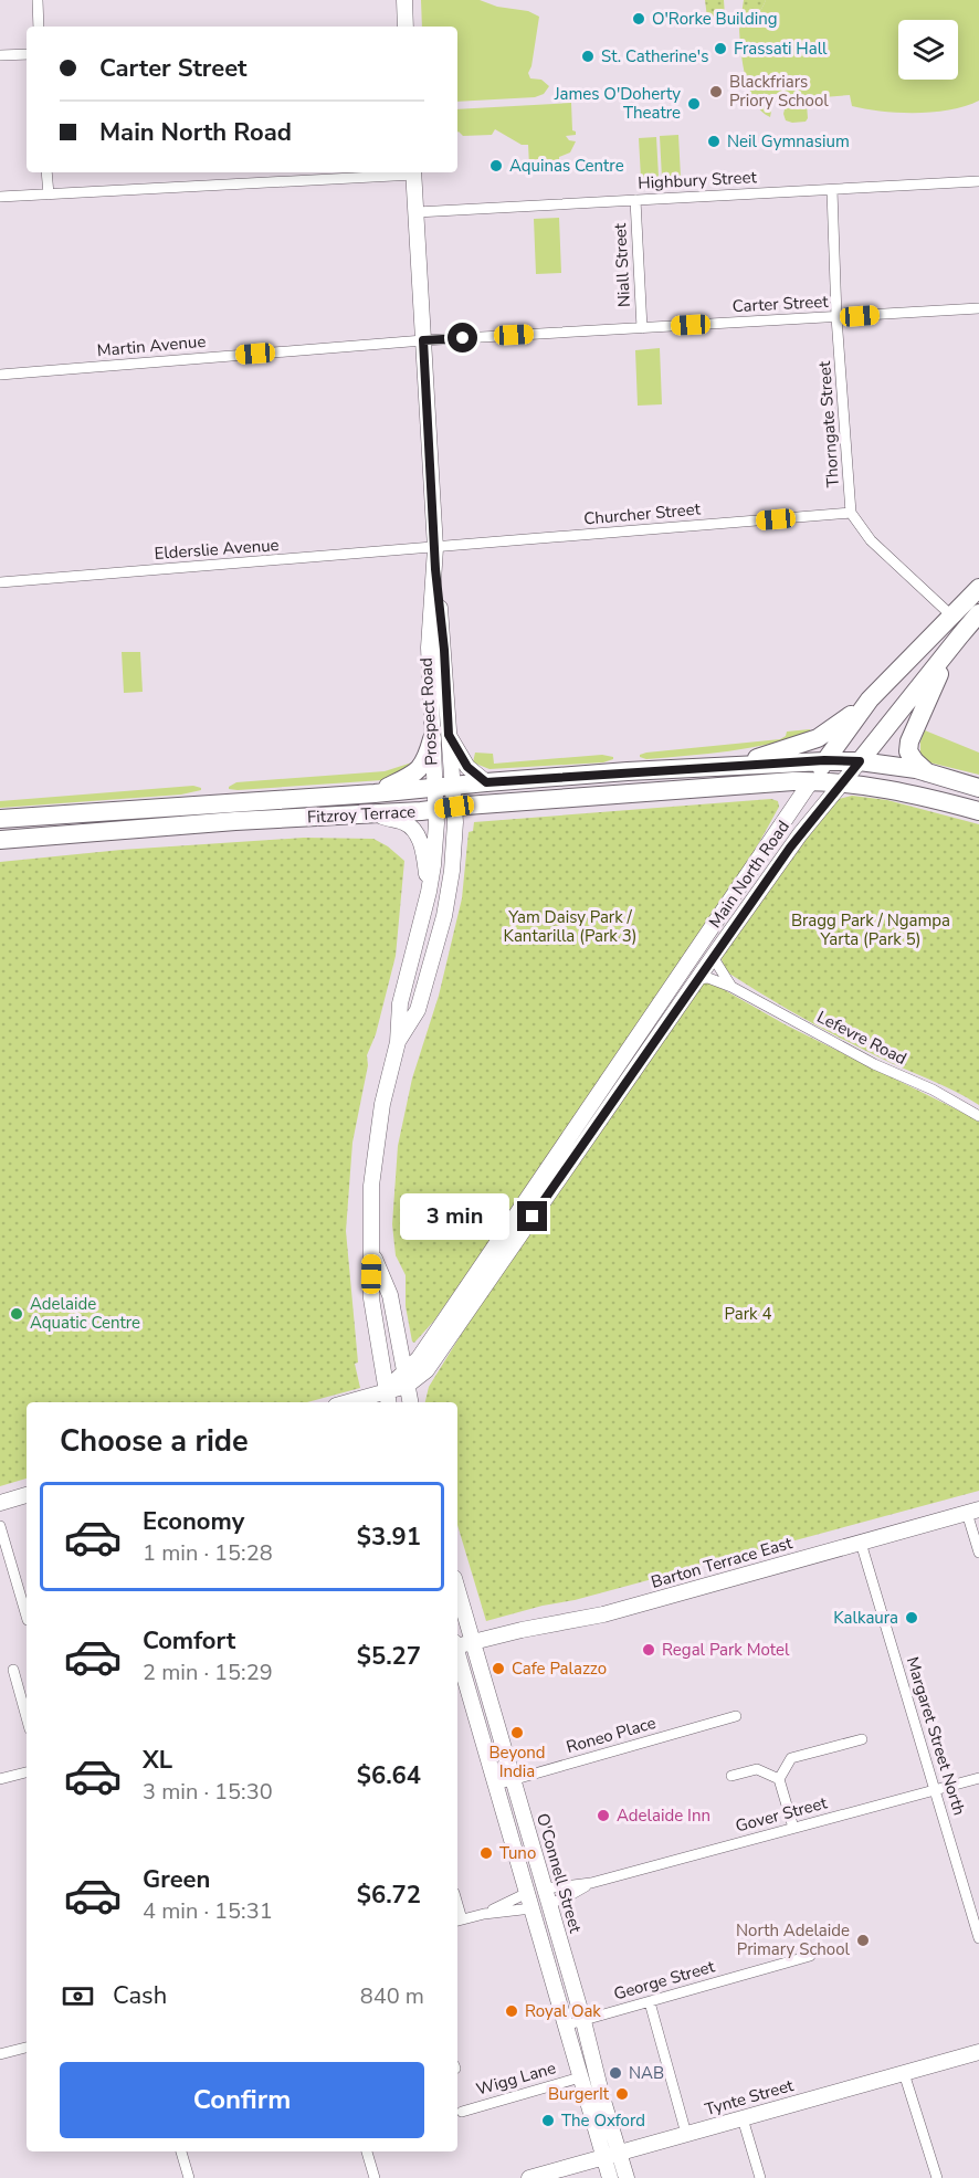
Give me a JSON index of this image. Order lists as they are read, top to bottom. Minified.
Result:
{"streets":{"highway":["Fitzroy Terrace","Main North Road"],"main road":["Prospect Road","Barton Terrace East","O'Connell Street","Tynte Street"],"street":["Highbury Street","Niall Street","Carter Street","Martin Avenue","Thorngate Street","Churcher Street","Elderslie Avenue","Lefevre Road","Roneo Place","Margaret Street North","Gover Street","George Street","Wigg Lane"]},"crossings":[["Highbury Street","Niall Street"],["Highbury Street","Thorngate Street"],["Highbury Street","Prospect Road"],["Niall Street","Carter Street"],["Carter Street","Martin Avenue"],["Carter Street","Thorngate Street"],["Carter Street","Prospect Road"],["Martin Avenue","Prospect Road"],["Thorngate Street","Churcher Street"],["Churcher Street","Elderslie Avenue"],["Churcher Street","Prospect Road"],["Elderslie Avenue","Prospect Road"],["Prospect Road","Fitzroy Terrace"],["Prospect Road","Main North Road"],["Fitzroy Terrace","Main North Road"],["Main North Road","Lefevre Road"],["Barton Terrace East","Margaret Street North"],["Barton Terrace East","O'Connell Street"],["Roneo Place","O'Connell Street"],["Margaret Street North","Gover Street"],["Gover Street","O'Connell Street"],["O'Connell Street","George Street"],["O'Connell Street","Wigg Lane"],["O'Connell Street","Tynte Street"]],"parks":["Yam Daisy Park / Kantarilla (Park 3)","Bragg Park / Ngampa Yarta (Park 5)","Park 4"],"places":["O'Rorke Building","Frassati Hall","St. Catherine's","Blackfriars Priory School","James O'Doherty Theatre","Neil Gymnasium","Aquinas Centre","Adelaide Aquatic Centre","Kalkaura","Regal Park Motel","Cafe Palazzo","Beyond India","Adelaide Inn","Tuno","North Adelaide Primary School","Royal Oak","NAB","BurgerIt","The Oxford"],"page":{"banner":["Carter Street","Main North Road"],"bubble":"3 min","heading":"Choose a ride","list":[{"name":"Economy","note":"1 min · 15:28","value":"$3.91"},{"name":"Comfort","note":"2 min · 15:29","value":"$5.27"},{"name":"XL","note":"3 min · 15:30","value":"$6.64"},{"name":"Green","note":"4 min · 15:31","value":"$6.72"}],"pay":["Cash","840 m"],"buttons":"Confirm"}}
